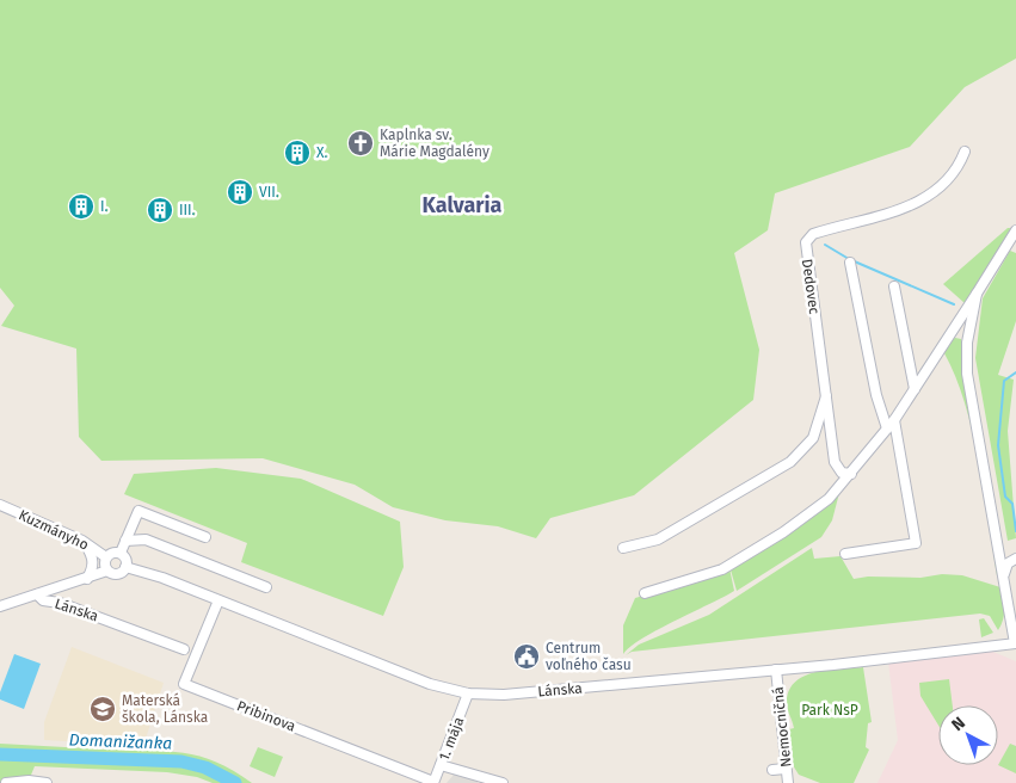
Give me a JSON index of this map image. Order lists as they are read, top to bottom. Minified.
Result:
{"streets":{"street":["Dedovec","Kuzmányho","Lánska","Pribinova","Nemocničná","1. mája"]},"crossings":[["Kuzmányho","Lánska"],["Lánska","Pribinova"],["Lánska","Nemocničná"],["Lánska","1. mája"],["Pribinova","1. mája"]],"districts":["Kalvaria"],"water":["Domanižanka"],"parks":["Park NsP"],"places":{"church":["Kaplnka sv. Márie Magdalény"],"building":["X.","VII.","I.","III."],"public building":["Centrum voľného času"],"school or university":["Materská škola, Lánska"]},"north":"top left"}
